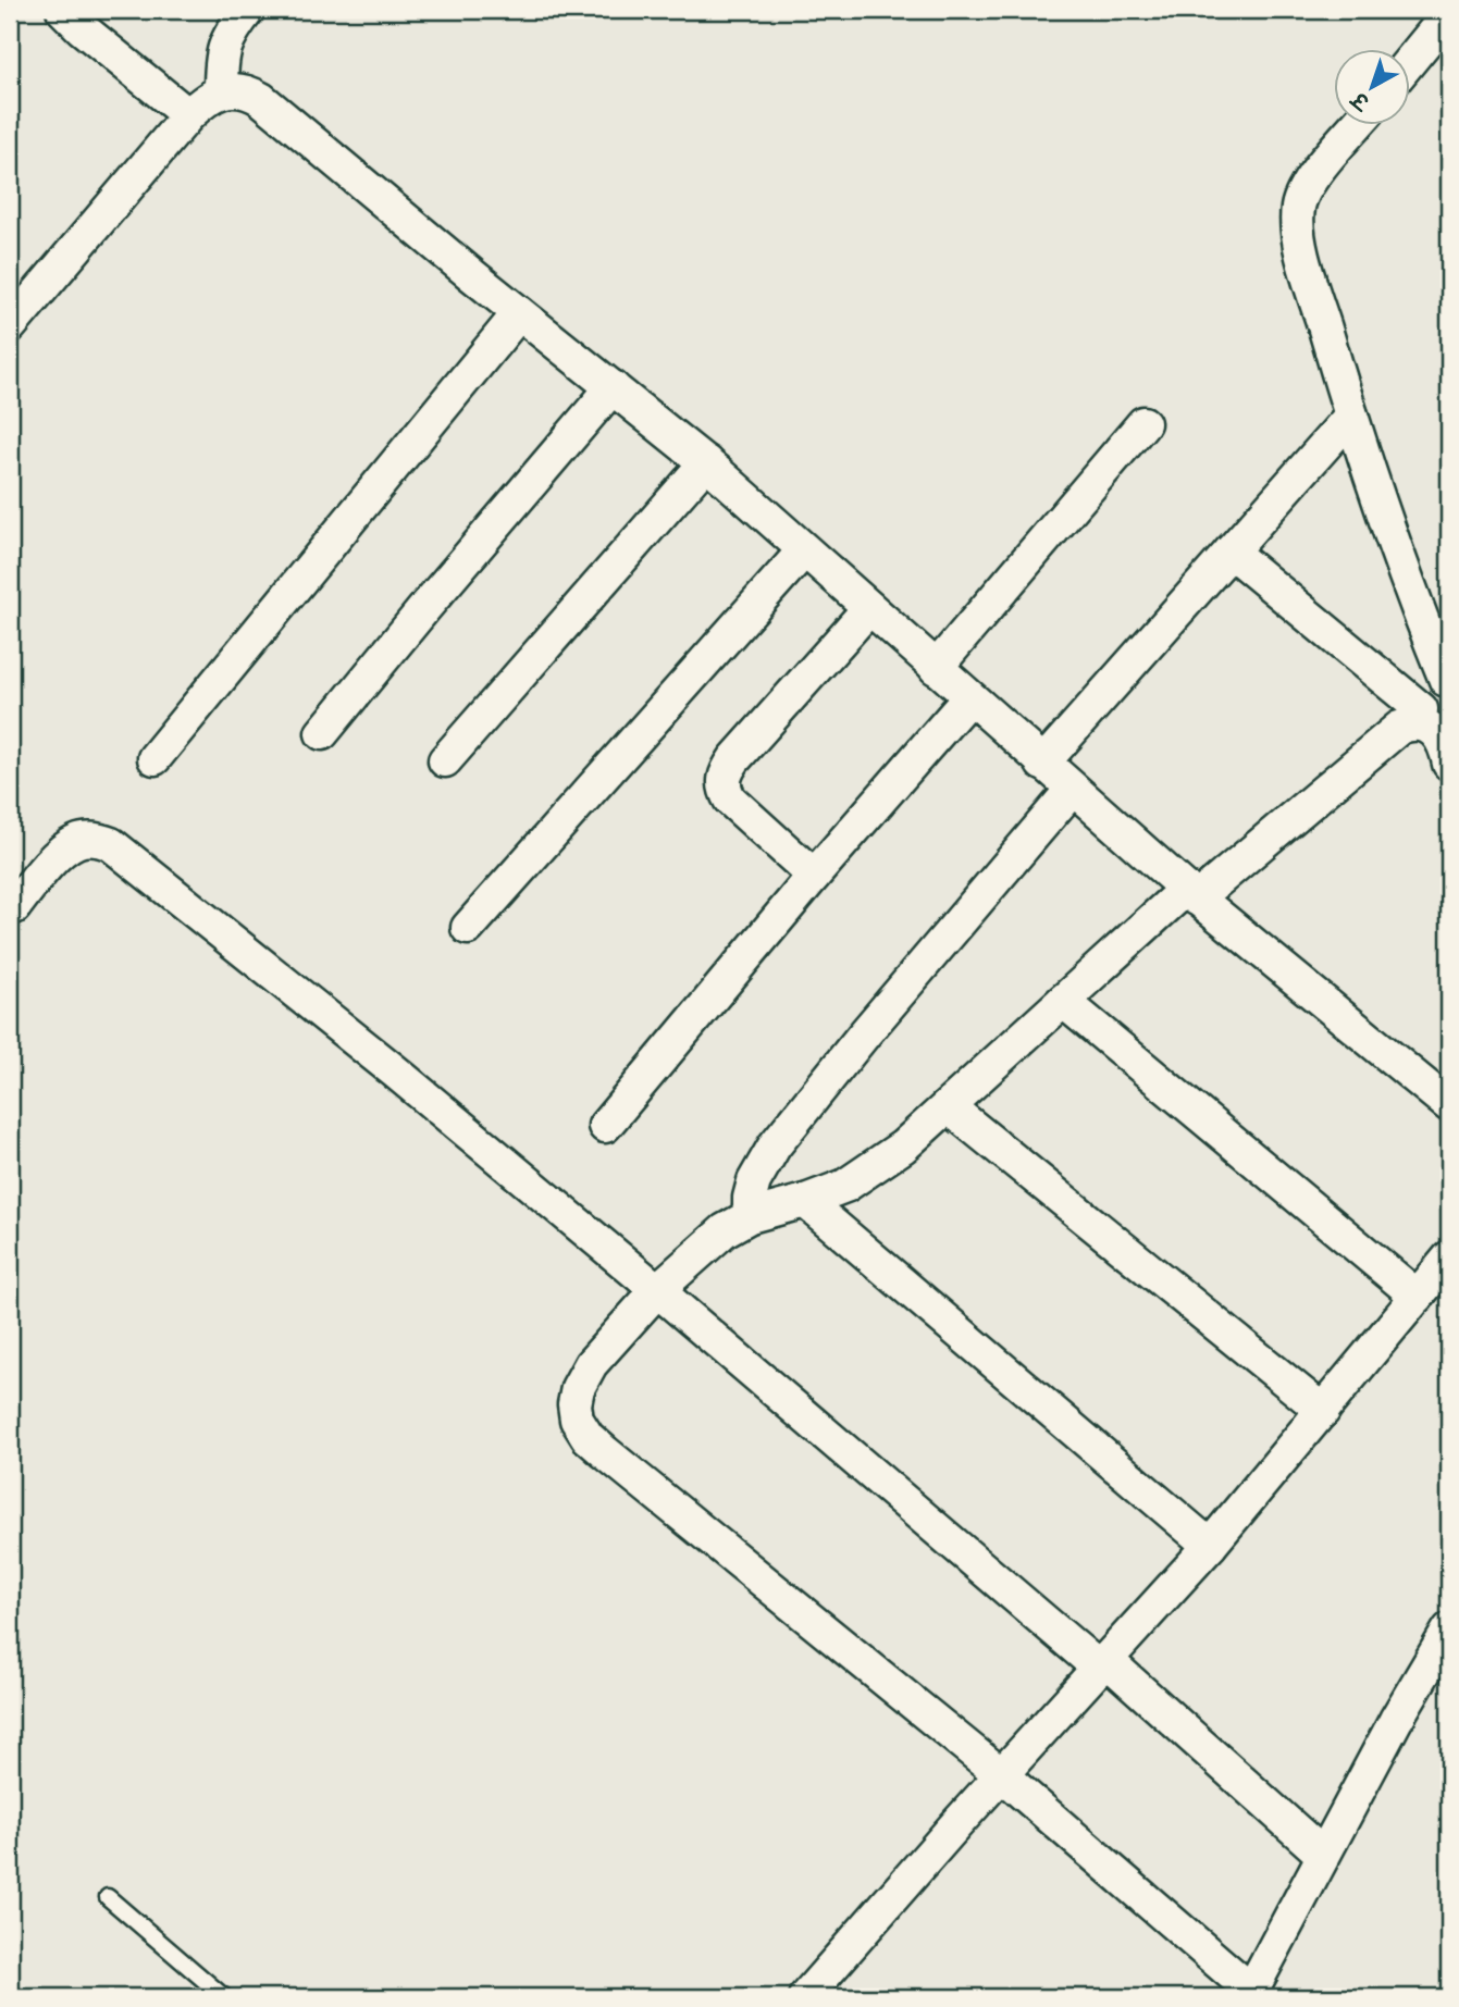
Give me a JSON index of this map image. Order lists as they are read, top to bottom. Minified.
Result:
{"north":"bottom left"}
